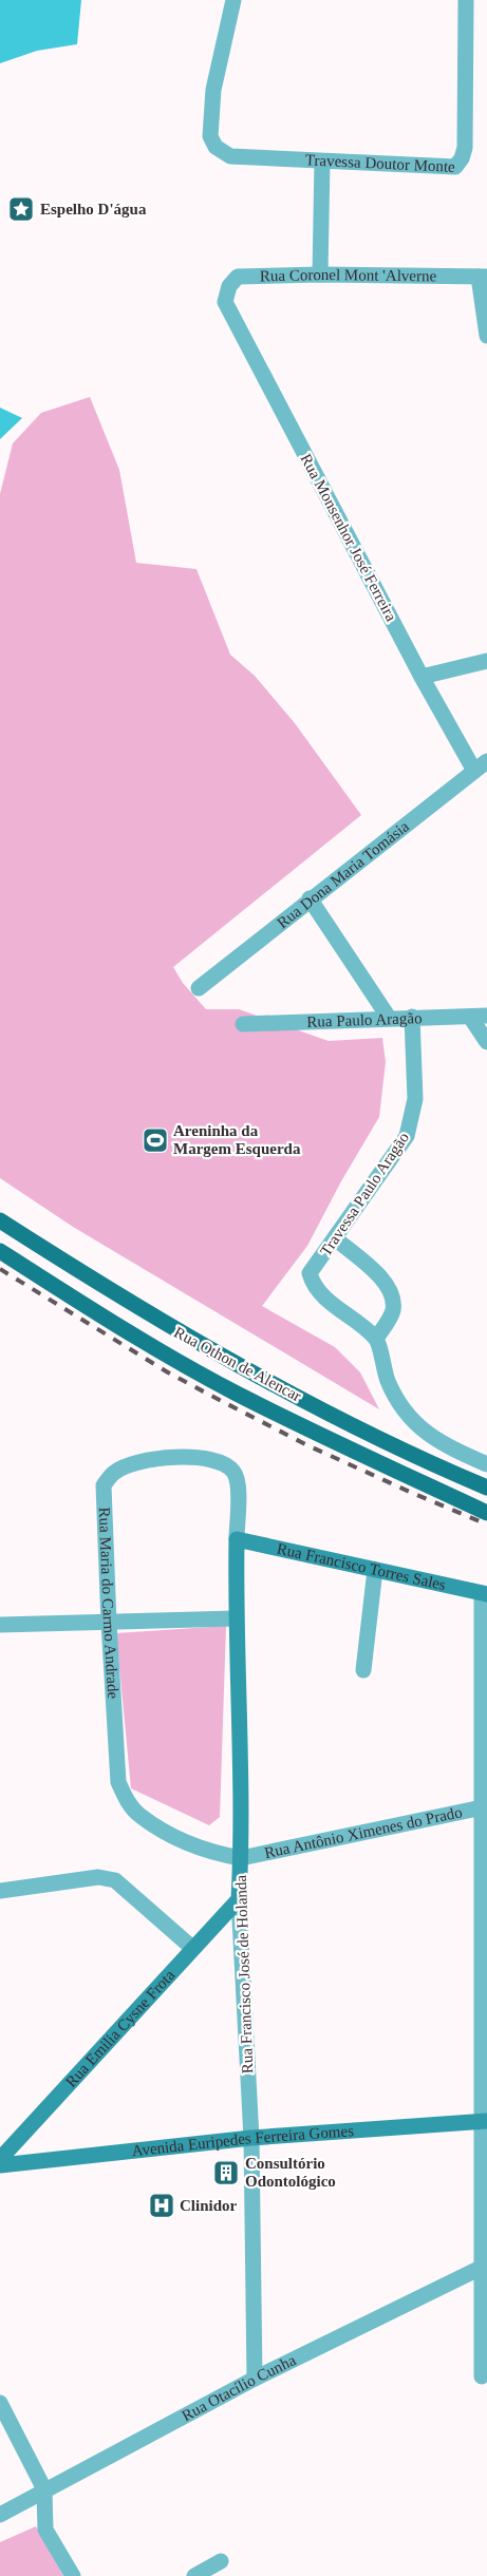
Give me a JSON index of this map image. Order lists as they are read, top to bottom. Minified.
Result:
{"streets":{"main road":["Rua Othon de Alencar"],"street":["Travessa Doutor Monte","Rua Coronel Mont 'Alverne","Rua Monsenhor José Ferreira","Rua Dona Maria Tomásia","Rua Paulo Aragão","Travessa Paulo Aragão","Rua Francisco Torres Sales","Rua Maria do Carmo Andrade","Rua Antônio Ximenes do Prado","Rua Francisco José de Holanda","Rua Emilia Cysne Frota","Avenida Euripedes Ferreira Gomes","Rua Otacílio Cunha"]},"crossings":[["Rua Coronel Mont 'Alverne","Rua Monsenhor José Ferreira"],["Rua Monsenhor José Ferreira","Rua Dona Maria Tomásia"],["Rua Paulo Aragão","Travessa Paulo Aragão"],["Rua Francisco Torres Sales","Rua Maria do Carmo Andrade"],["Rua Francisco Torres Sales","Rua Francisco José de Holanda"],["Rua Maria do Carmo Andrade","Rua Antônio Ximenes do Prado"],["Rua Maria do Carmo Andrade","Rua Francisco José de Holanda"],["Rua Antônio Ximenes do Prado","Rua Francisco José de Holanda"],["Rua Francisco José de Holanda","Rua Emilia Cysne Frota"],["Rua Francisco José de Holanda","Avenida Euripedes Ferreira Gomes"],["Rua Francisco José de Holanda","Rua Otacílio Cunha"]],"places":{"place":["Espelho D'água"],"sports":["Areninha da Margem Esquerda"],"building":["Consultório Odontológico"],"hospital":["Clinidor"]}}
